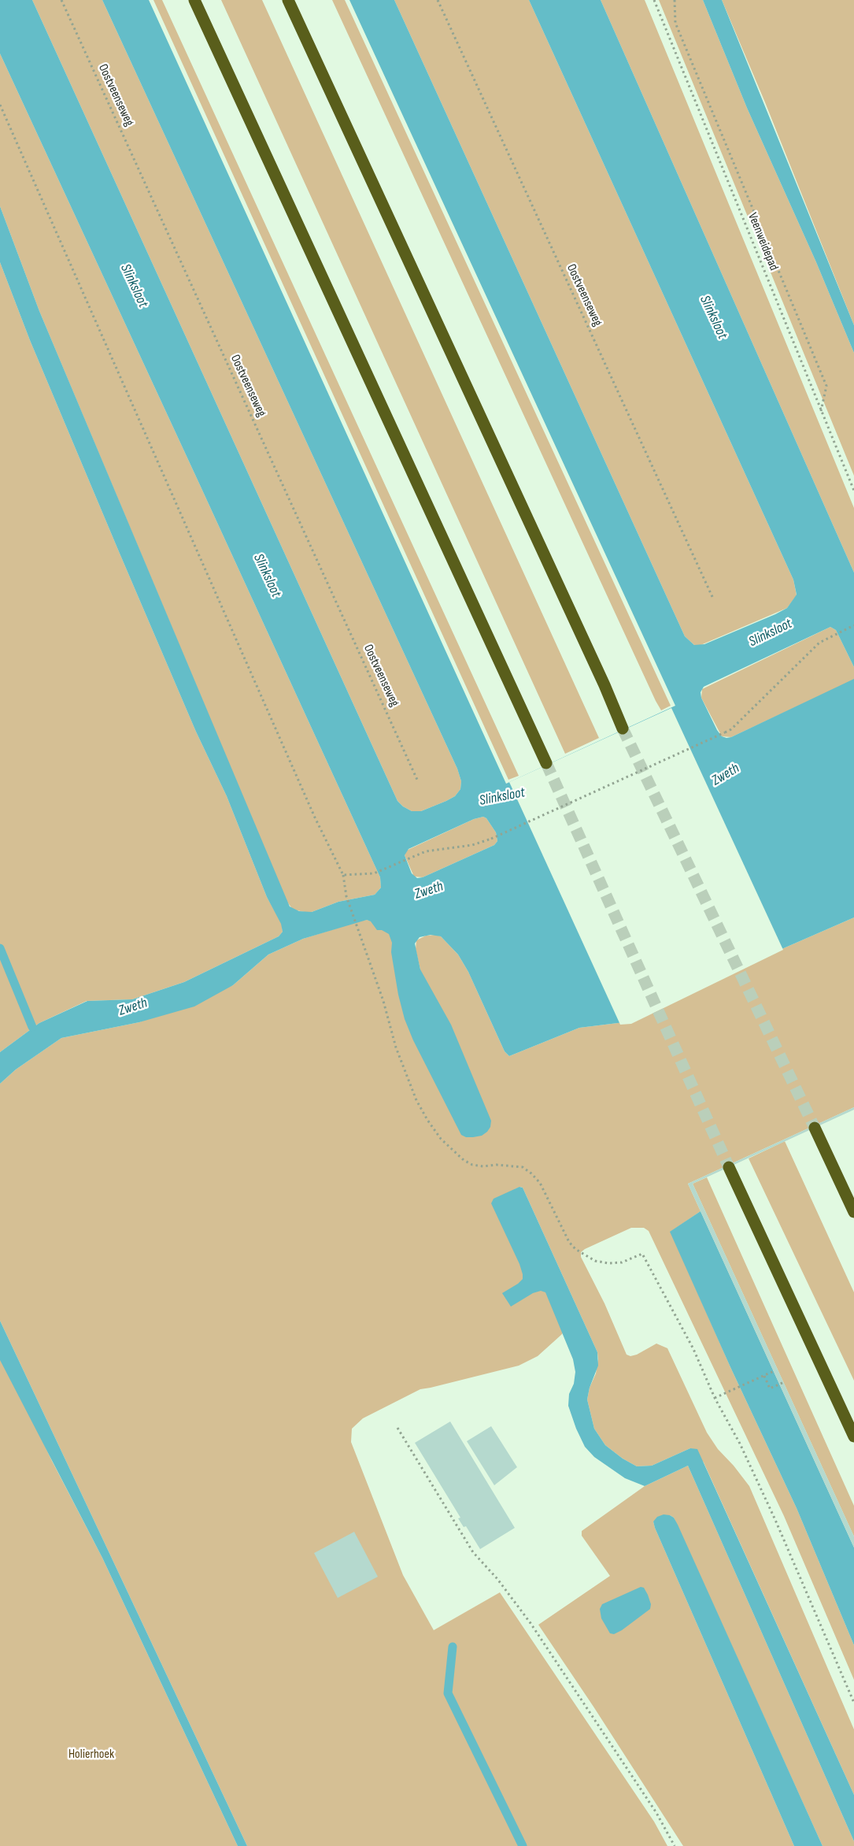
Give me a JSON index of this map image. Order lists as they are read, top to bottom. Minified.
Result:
{"streets":{"path":["Oostveenseweg","Veenweidepad"]},"water":["Slinksloot","Zweth"],"parks":["Holierhoek"]}
